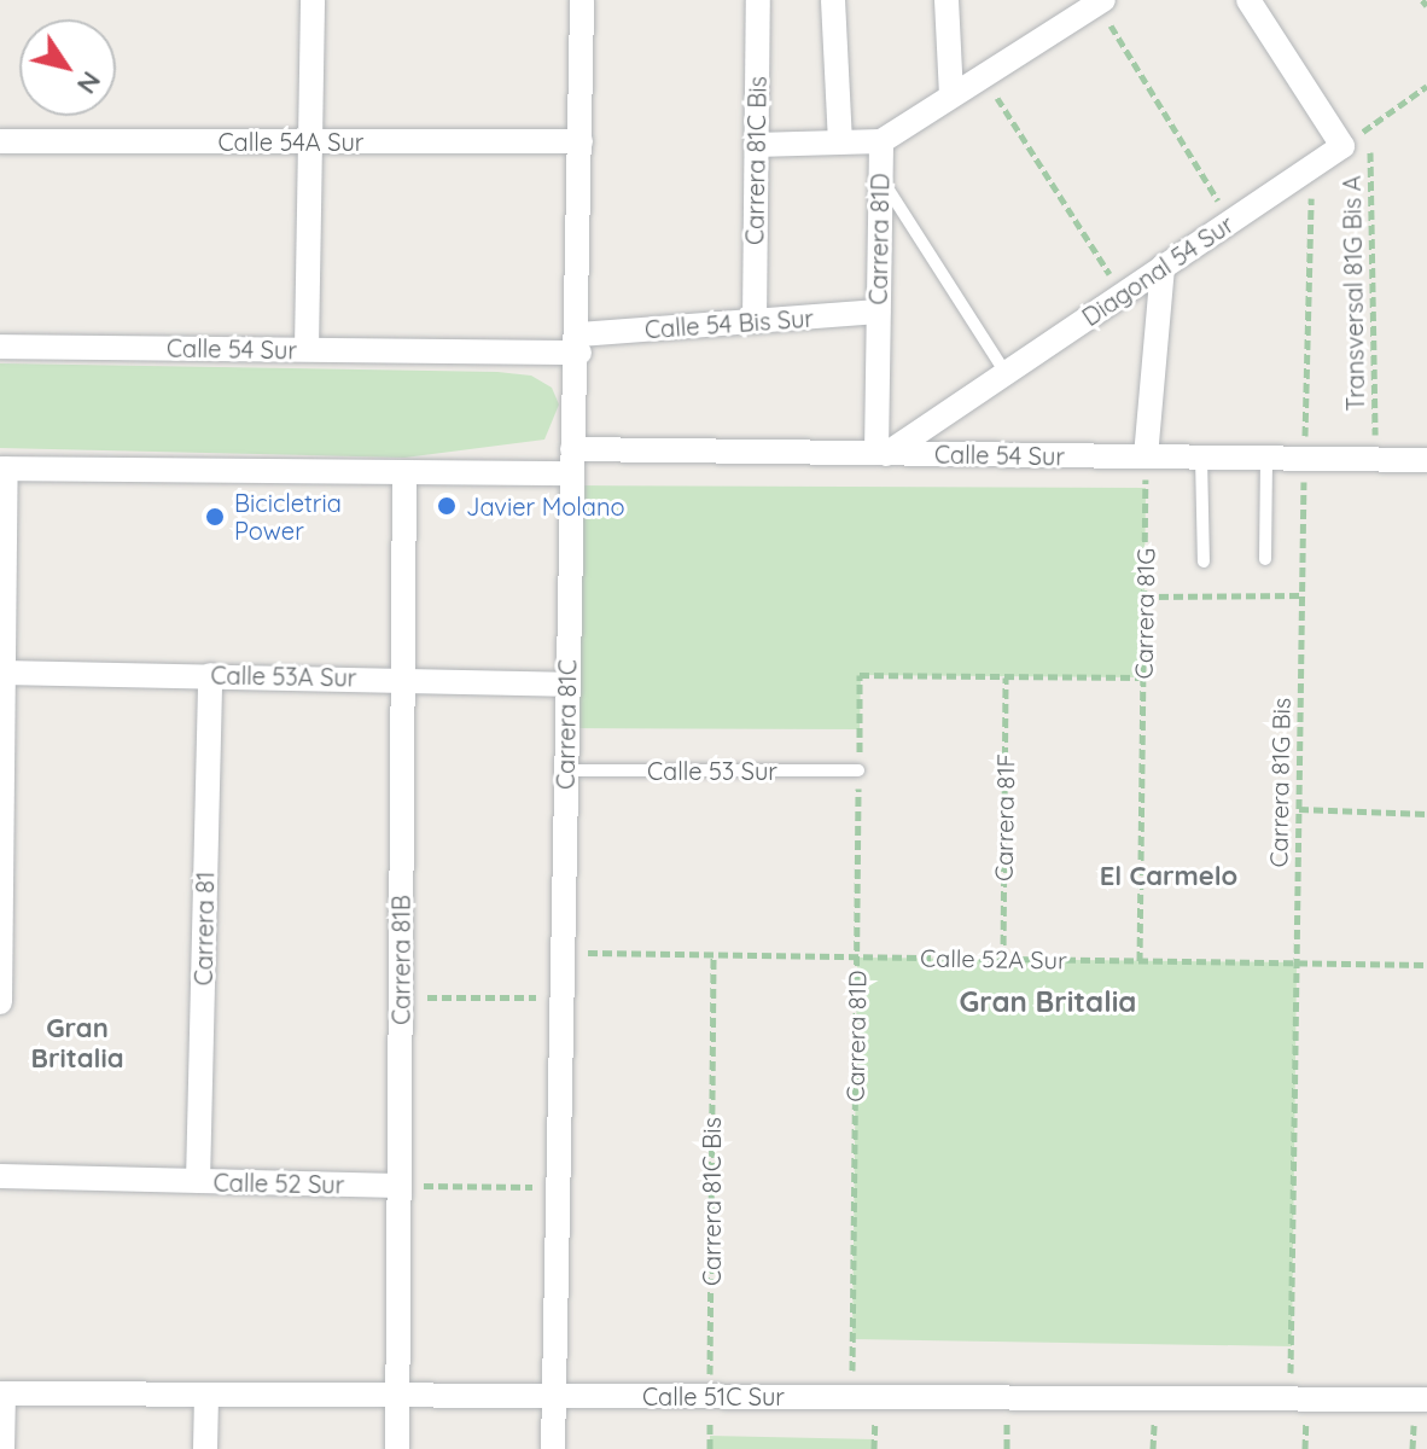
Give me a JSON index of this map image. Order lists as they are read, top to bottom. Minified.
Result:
{"streets":{"street":["Calle 54A Sur","Carrera 81C Bis","Carrera 81D","Diagonal 54 Sur","Calle 54 Bis Sur","Calle 54 Sur","Calle 53A Sur","Carrera 81C","Carrera 81","Carrera 81B","Calle 52 Sur","Calle 51C Sur"],"lane":["Calle 53 Sur"],"path":["Transversal 81G Bis A","Carrera 81G","Carrera 81G Bis","Carrera 81F","Calle 52A Sur"]},"crossings":[["Calle 54A Sur","Carrera 81C"],["Carrera 81C Bis","Calle 54 Bis Sur"],["Carrera 81C Bis","Calle 52A Sur"],["Carrera 81C Bis","Calle 51C Sur"],["Carrera 81D","Diagonal 54 Sur"],["Carrera 81D","Calle 54 Bis Sur"],["Carrera 81D","Calle 54 Sur"],["Carrera 81D","Calle 53 Sur"],["Carrera 81D","Carrera 81F"],["Carrera 81D","Calle 52A Sur"],["Carrera 81D","Calle 51C Sur"],["Diagonal 54 Sur","Calle 54 Sur"],["Diagonal 54 Sur","Carrera 81G Bis"],["Transversal 81G Bis A","Calle 54 Sur"],["Calle 54 Bis Sur","Calle 54 Sur"],["Calle 54 Bis Sur","Carrera 81C"],["Calle 54 Sur","Carrera 81G"],["Calle 54 Sur","Carrera 81C"],["Calle 54 Sur","Carrera 81G Bis"],["Calle 54 Sur","Carrera 81B"],["Carrera 81G","Calle 52A Sur"],["Calle 53A Sur","Carrera 81C"],["Calle 53A Sur","Carrera 81"],["Calle 53A Sur","Carrera 81B"],["Carrera 81C","Calle 53 Sur"],["Carrera 81C","Calle 52A Sur"],["Carrera 81C","Calle 51C Sur"],["Carrera 81G Bis","Calle 52A Sur"],["Carrera 81G Bis","Calle 51C Sur"],["Carrera 81F","Calle 52A Sur"],["Carrera 81","Calle 52 Sur"],["Carrera 81B","Calle 52 Sur"],["Carrera 81B","Calle 51C Sur"]],"districts":["El Carmelo","Gran Britalia","Gran Britalia"],"places":["Javier Molano","Bicicletria Power"],"north":"bottom right"}
